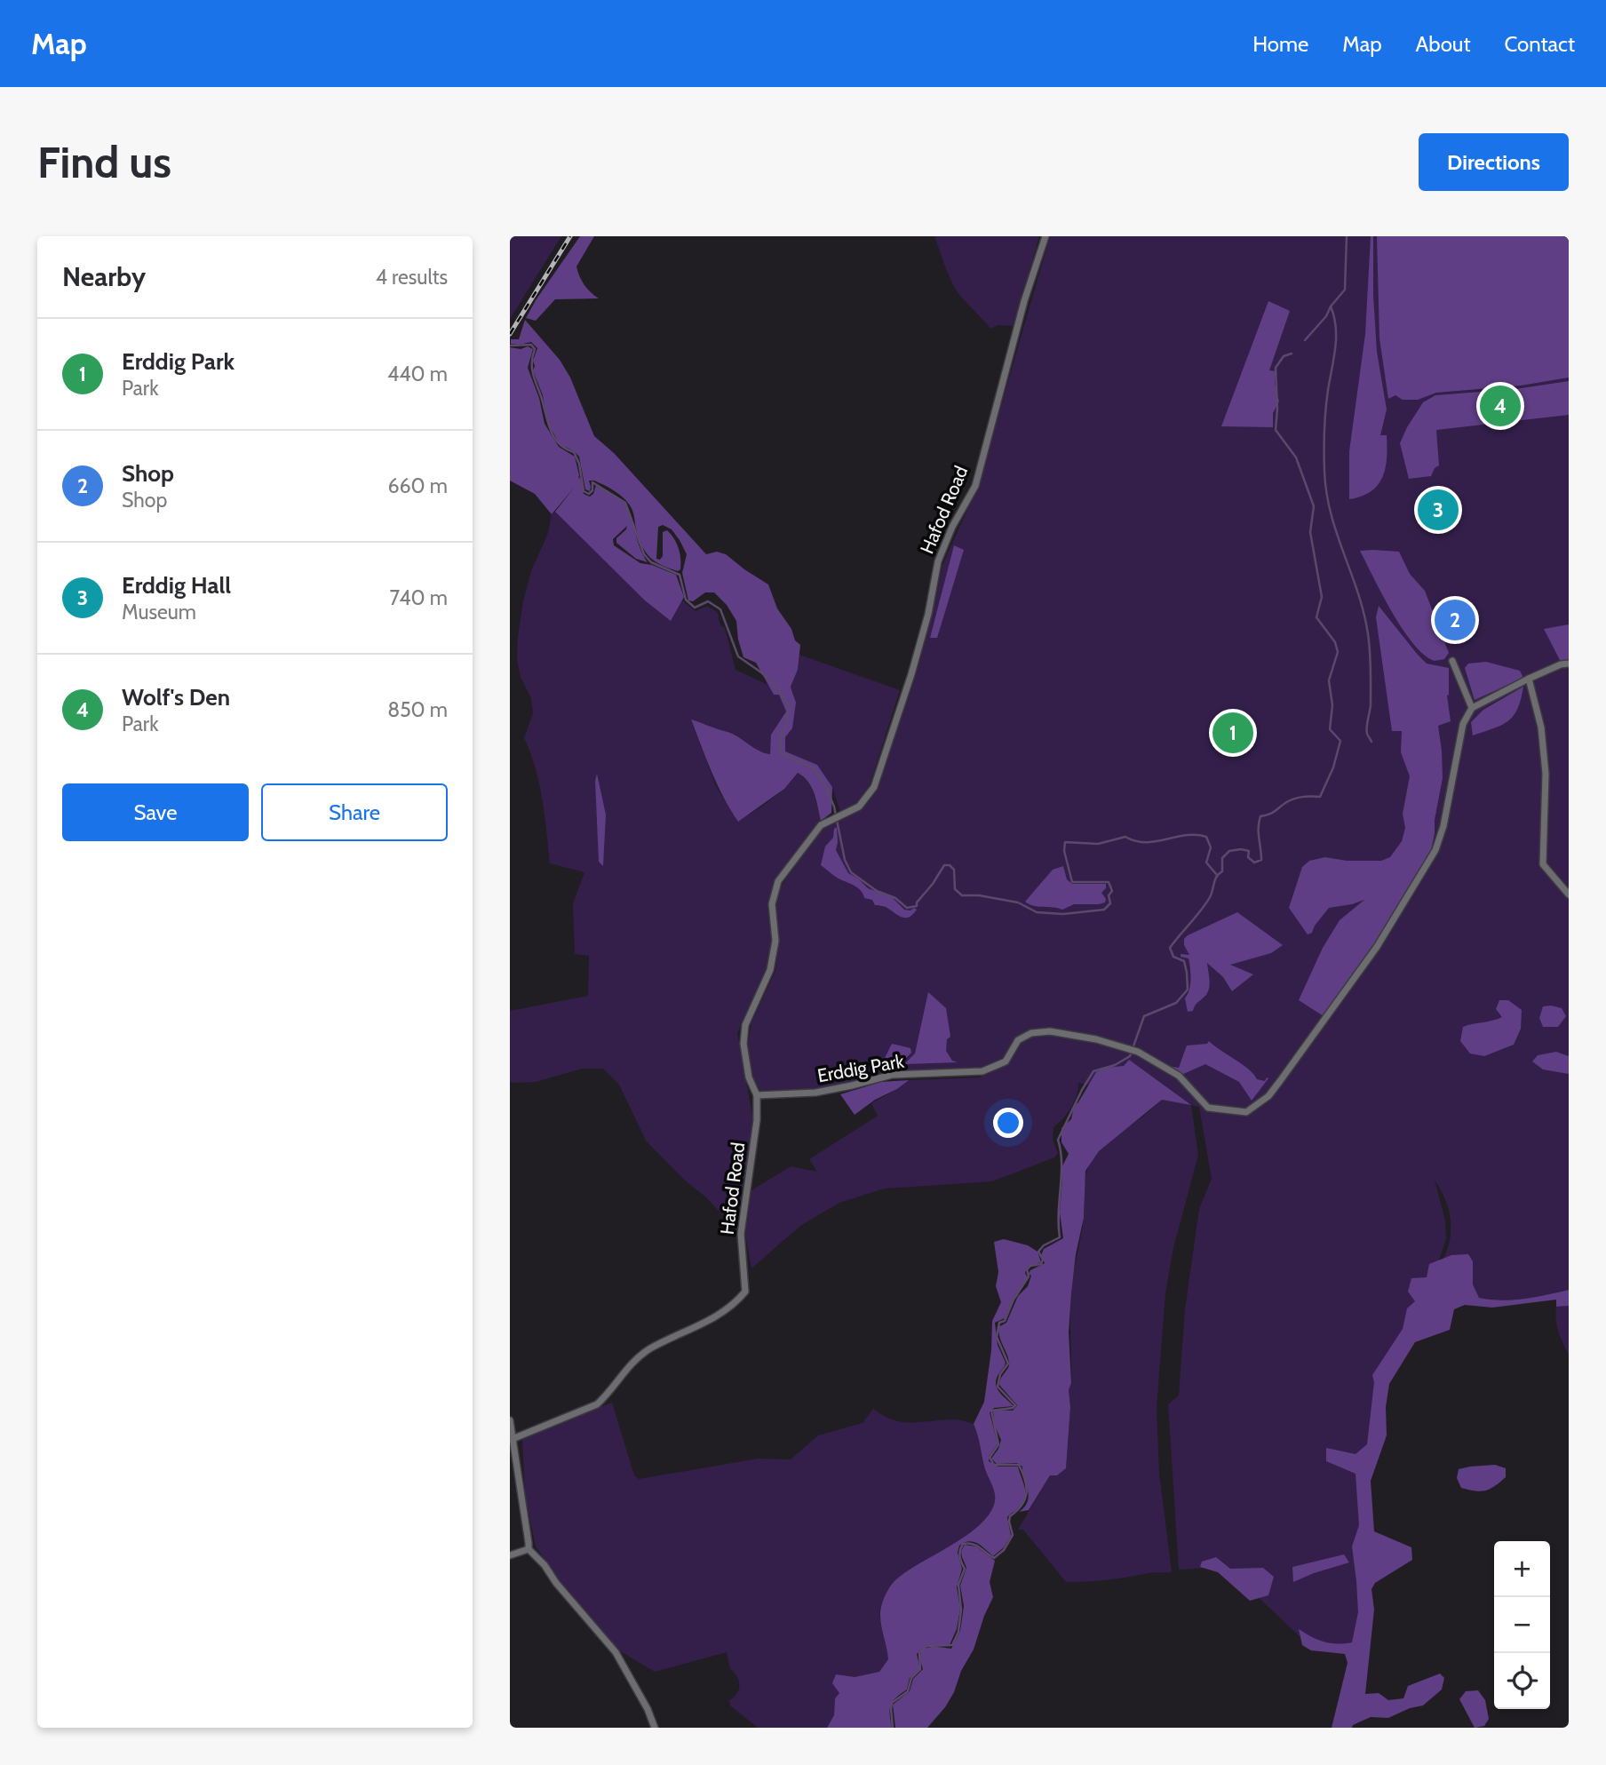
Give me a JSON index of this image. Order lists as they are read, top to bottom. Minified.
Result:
{"streets":{"street":["Hafod Road","Erddig Park"]},"crossings":[["Hafod Road","Erddig Park"]],"page":{"header":"Map","nav":["Home","Map","About","Contact"],"buttons":["Directions",["Save","Share"]],"title":"Find us","heading":["Nearby","4 results"],"list":[{"mark":"1","name":"Erddig Park","note":"Park","value":"440 m"},{"mark":"2","name":"Shop","note":"Shop","value":"660 m"},{"mark":"3","name":"Erddig Hall","note":"Museum","value":"740 m"},{"mark":"4","name":"Wolf's Den","note":"Park","value":"850 m"}],"pins":["4","3","2","1"],"map_buttons":["+","−"]}}
